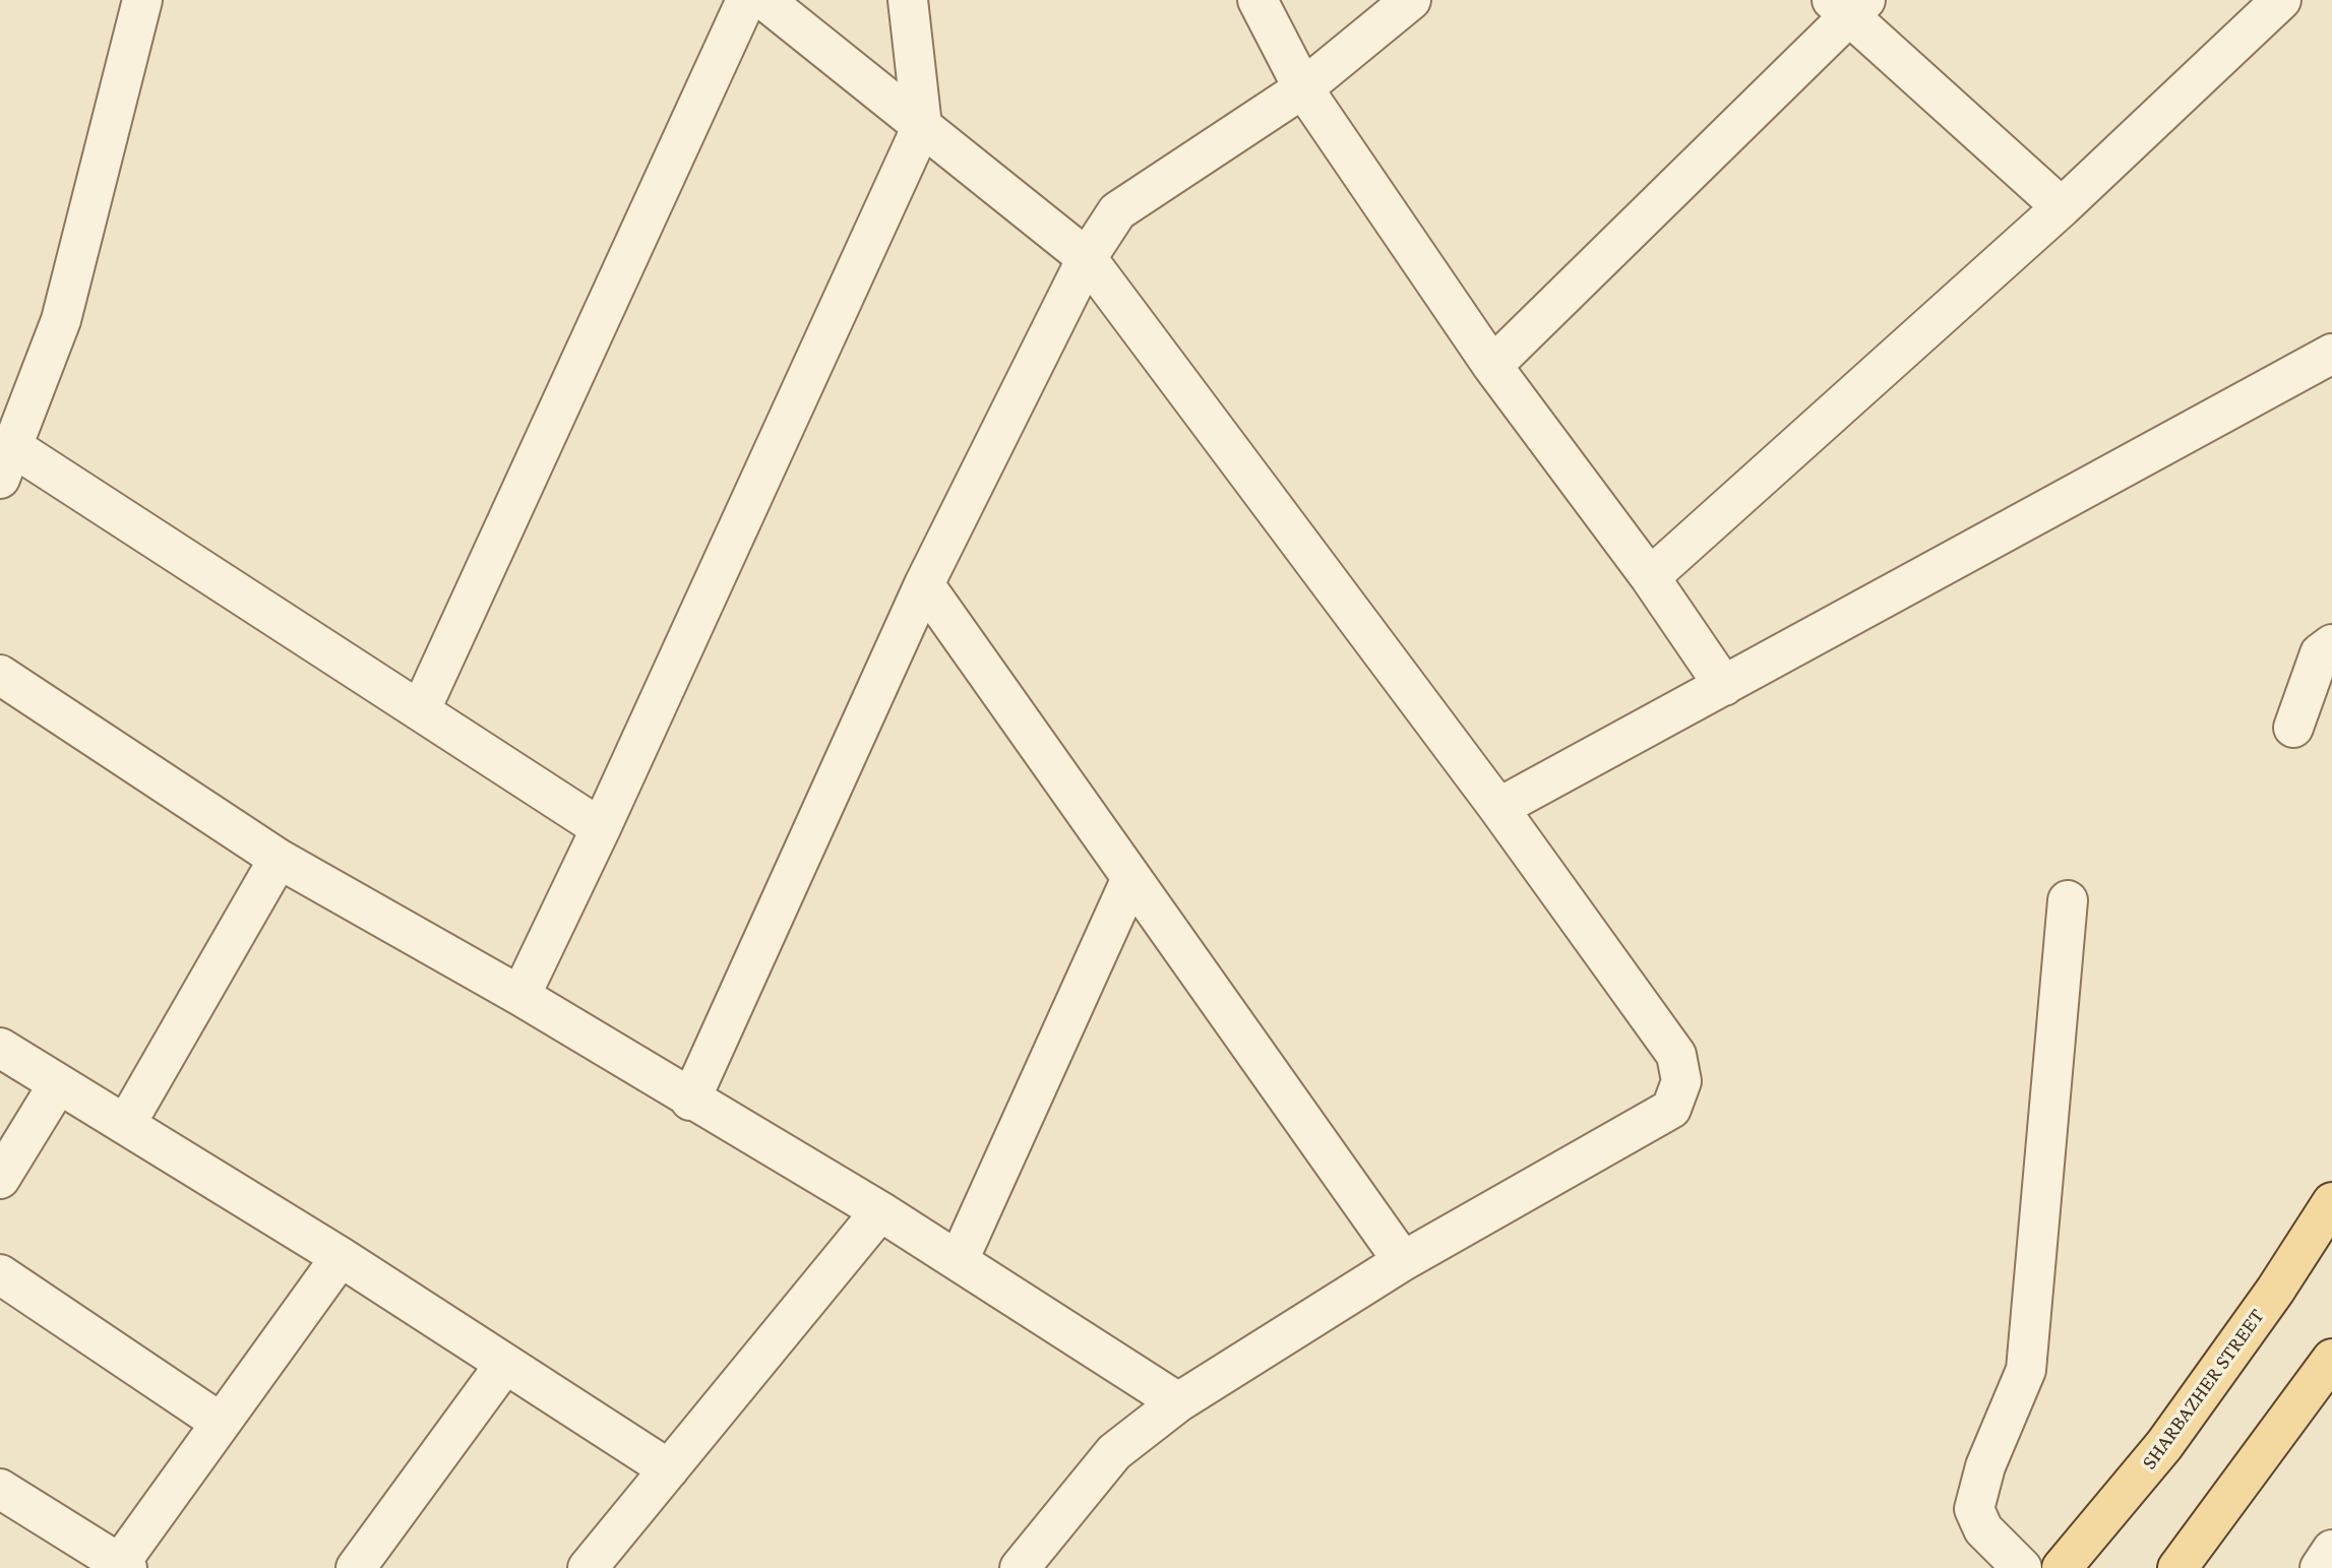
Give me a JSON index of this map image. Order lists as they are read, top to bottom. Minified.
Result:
{"streets":{"main road":["SHARBAZHER STREET"]}}
